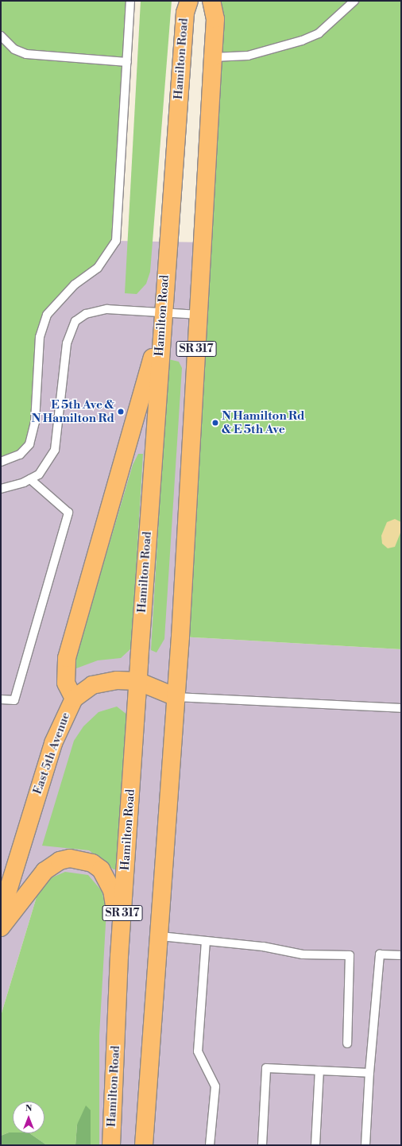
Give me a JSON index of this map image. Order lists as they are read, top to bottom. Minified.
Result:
{"streets":{"main road":["Hamilton Road","SR 317","East 5th Avenue"]},"crossings":[["Hamilton Road","East 5th Avenue"],["SR 317","East 5th Avenue"]],"places":["E 5th Ave & N Hamilton Rd","N Hamilton Rd & E 5th Ave"],"north":"top"}
